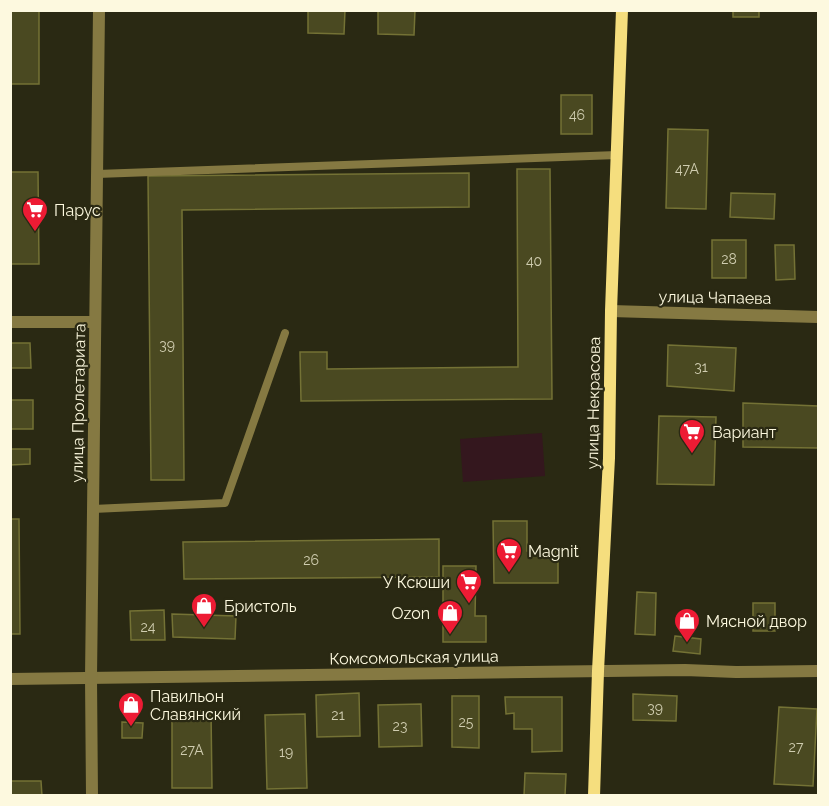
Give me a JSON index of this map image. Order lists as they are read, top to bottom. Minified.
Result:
{"streets":{"street":["улица Чапаева","улица Пролетариата","улица Некрасова","Комсомольская улица"]},"crossings":[["улица Чапаева","улица Некрасова"],["улица Пролетариата","Комсомольская улица"],["улица Некрасова","Комсомольская улица"]],"places":{"supermarket":["Парус","Вариант","Magnit","У Ксюши"],"shop":["Бристоль","Ozon","Мясной двор","Павильон Славянский"]},"house_numbers":["46","47А","28","40","39","31","26","24","39","21","25","23","27","27А","19"]}
